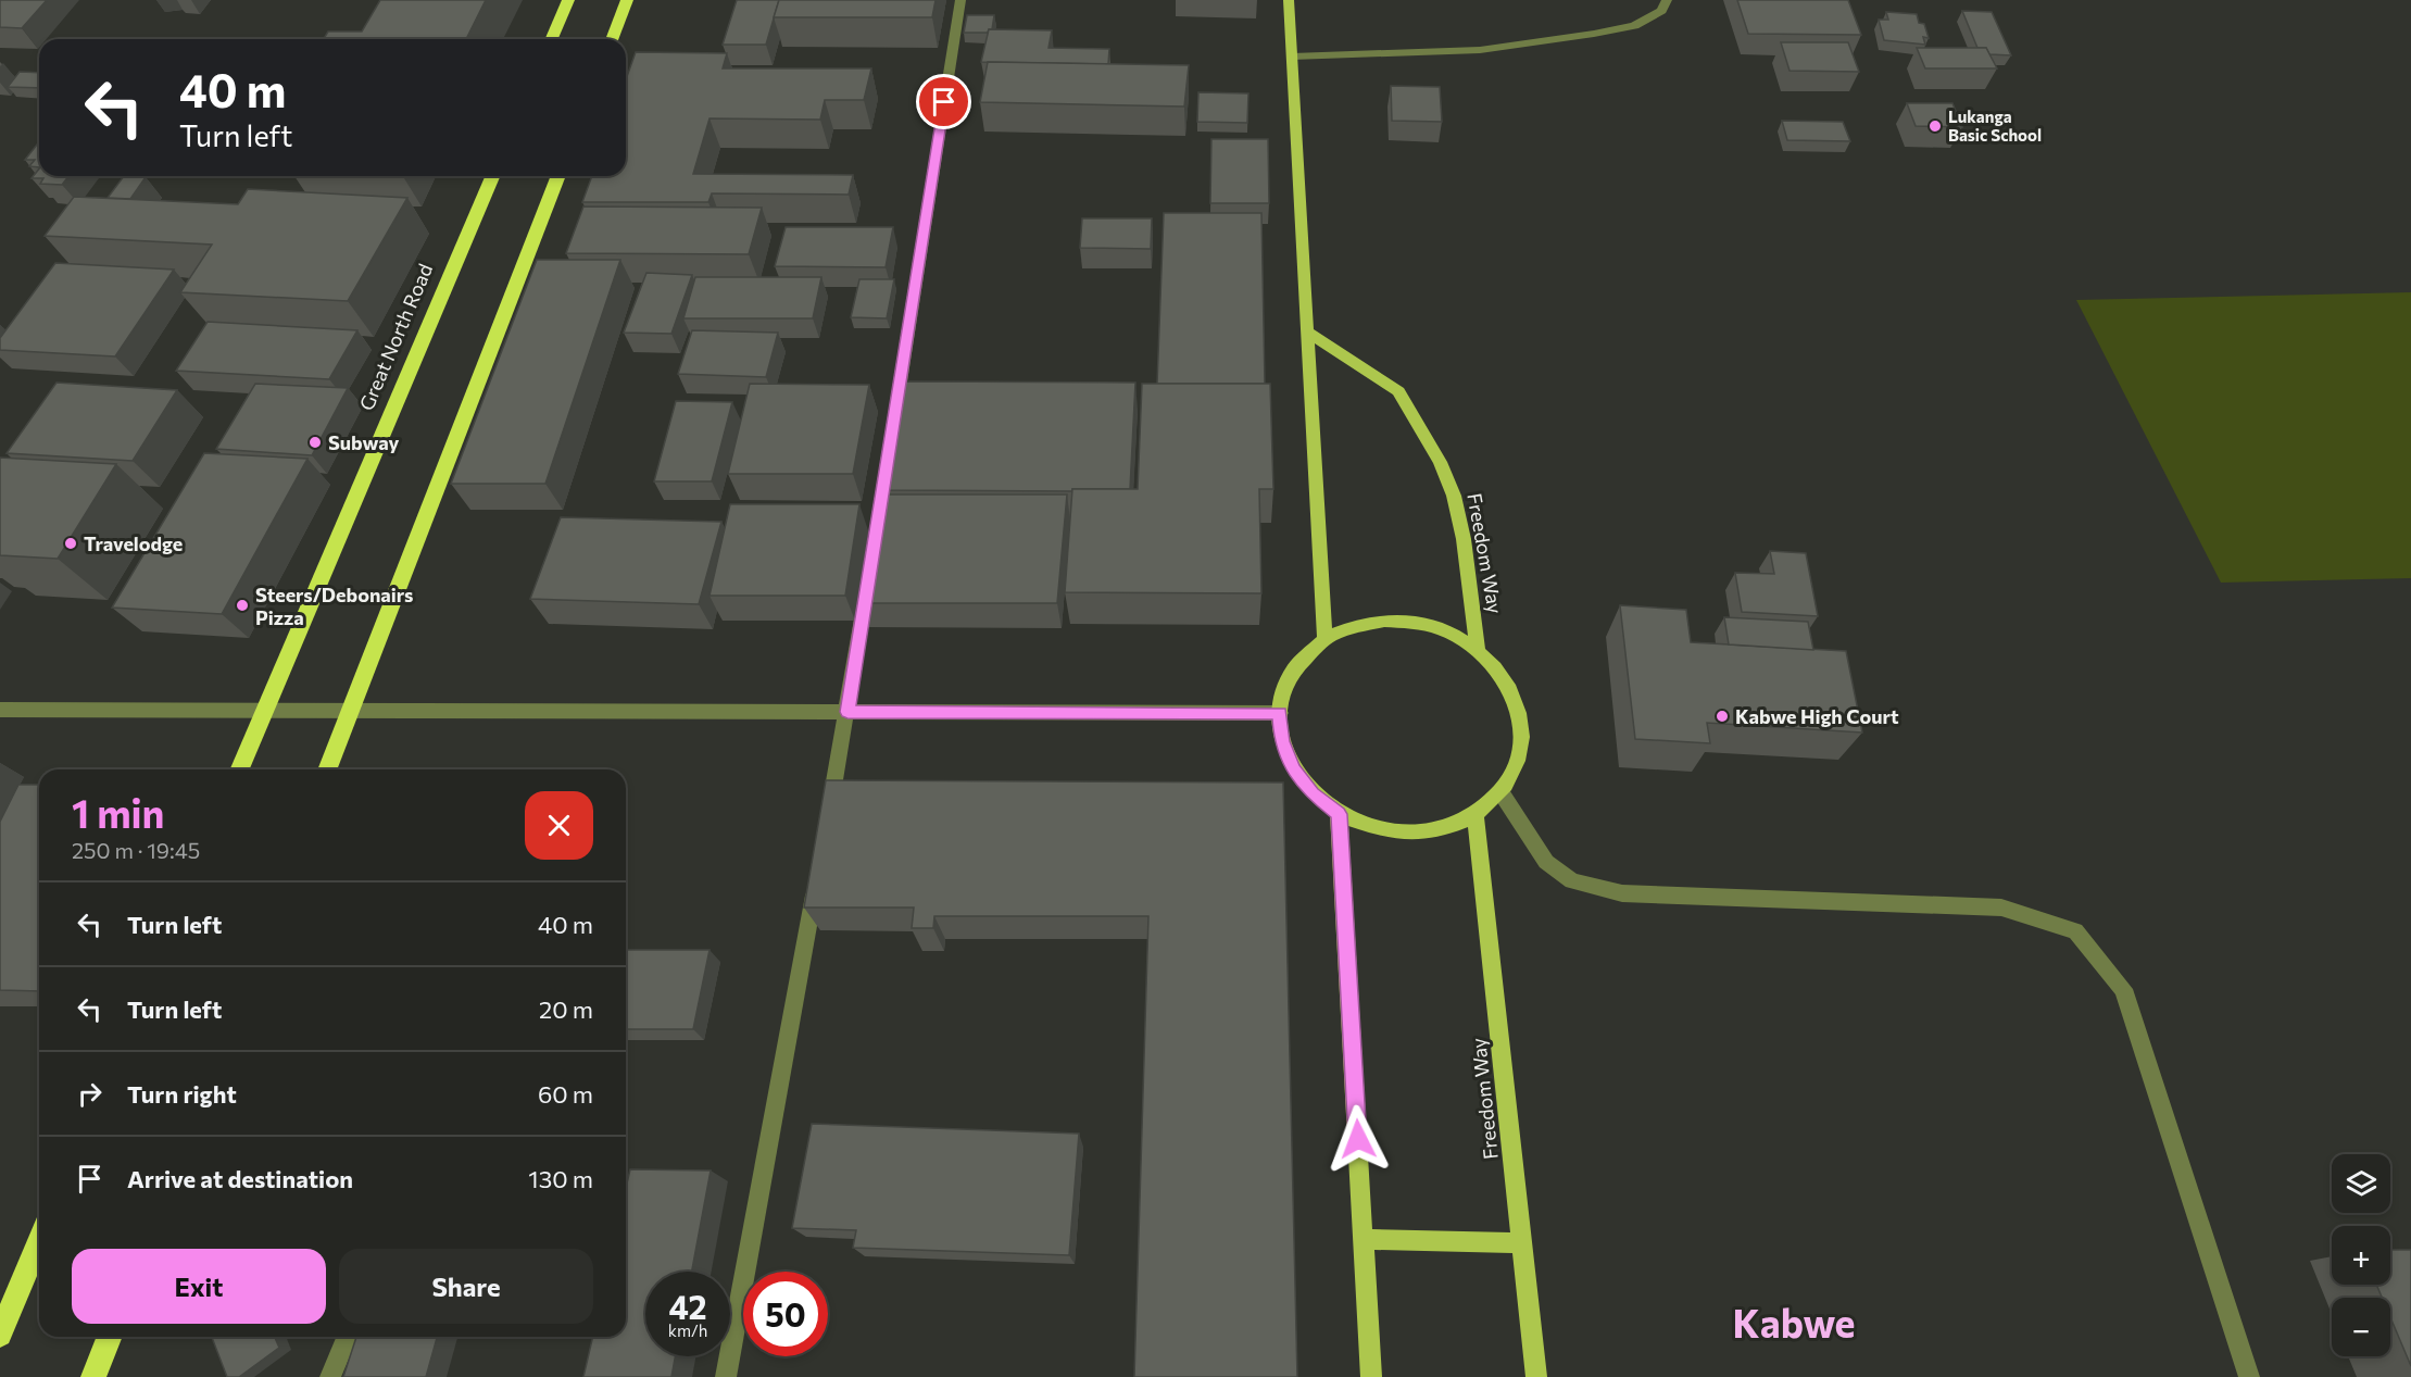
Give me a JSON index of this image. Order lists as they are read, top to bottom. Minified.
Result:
{"streets":{"highway":["Great North Road"],"main road":["Freedom Way"]},"districts":["Kabwe"],"places":["Lukanga Basic School","Subway","Travelodge","Steers/Debonairs Pizza","Kabwe High Court"],"page":{"turn":["40 m","Turn left"],"heading":["1 min","250 m · 19:45"],"list":[{"name":"Turn left","value":"40 m"},{"name":"Turn left","value":"20 m"},{"name":"Turn right","value":"60 m"},{"name":"Arrive at destination","value":"130 m"}],"map_buttons":["+","−"],"buttons":["Exit","Share"],"speed":"42 km/h","limit":"50"}}
